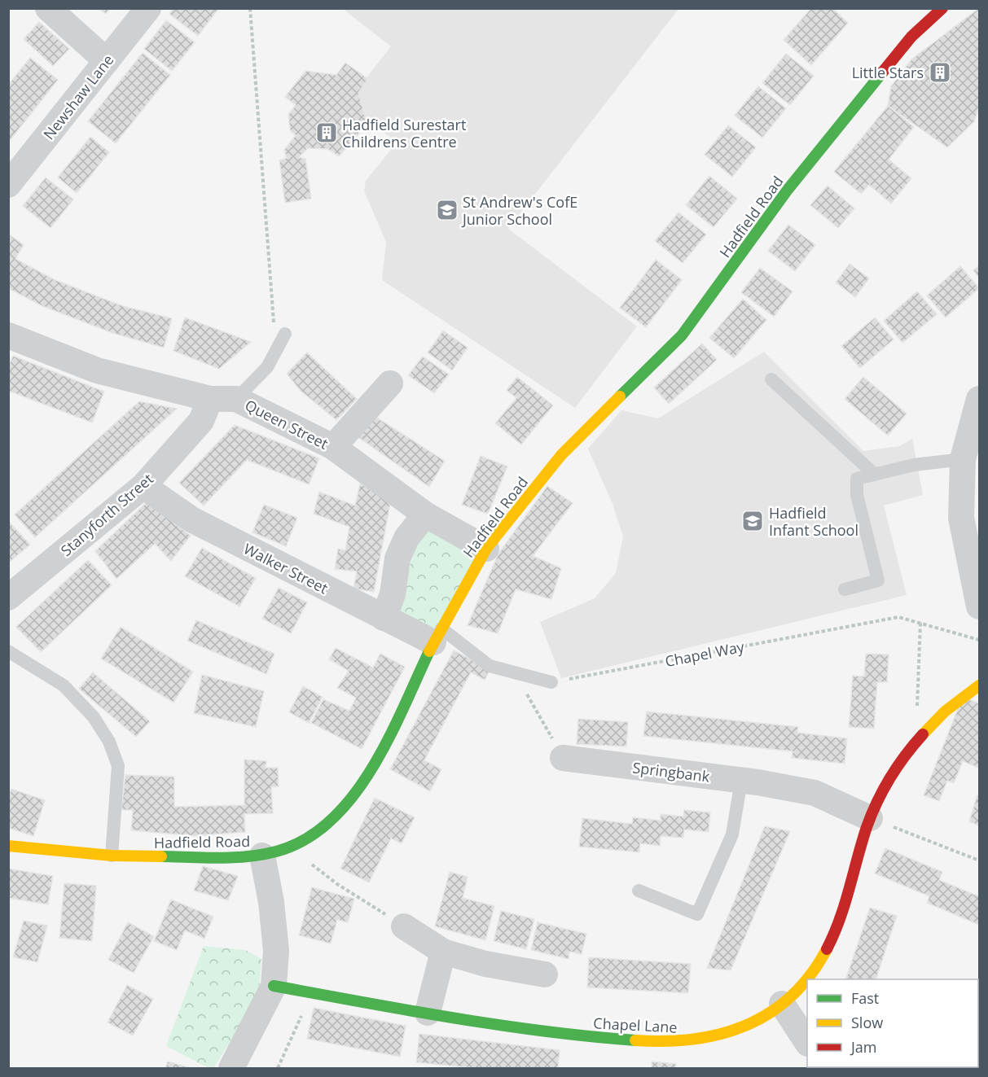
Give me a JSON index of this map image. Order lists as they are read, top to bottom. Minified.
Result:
{"streets":{"street":["Newshaw Lane","Hadfield Road","Queen Street","Stanyforth Street","Walker Street","Springbank","Chapel Lane"],"path":["Chapel Way"]},"crossings":[["Hadfield Road","Queen Street"],["Hadfield Road","Walker Street"],["Queen Street","Stanyforth Street"],["Stanyforth Street","Walker Street"],["Springbank","Chapel Lane"]],"places":{"building":["Little Stars","Hadfield Surestart Childrens Centre"],"school or university":["St Andrew's CofE Junior School","Hadfield Infant School"]},"legend":["Fast","Slow","Jam"]}
